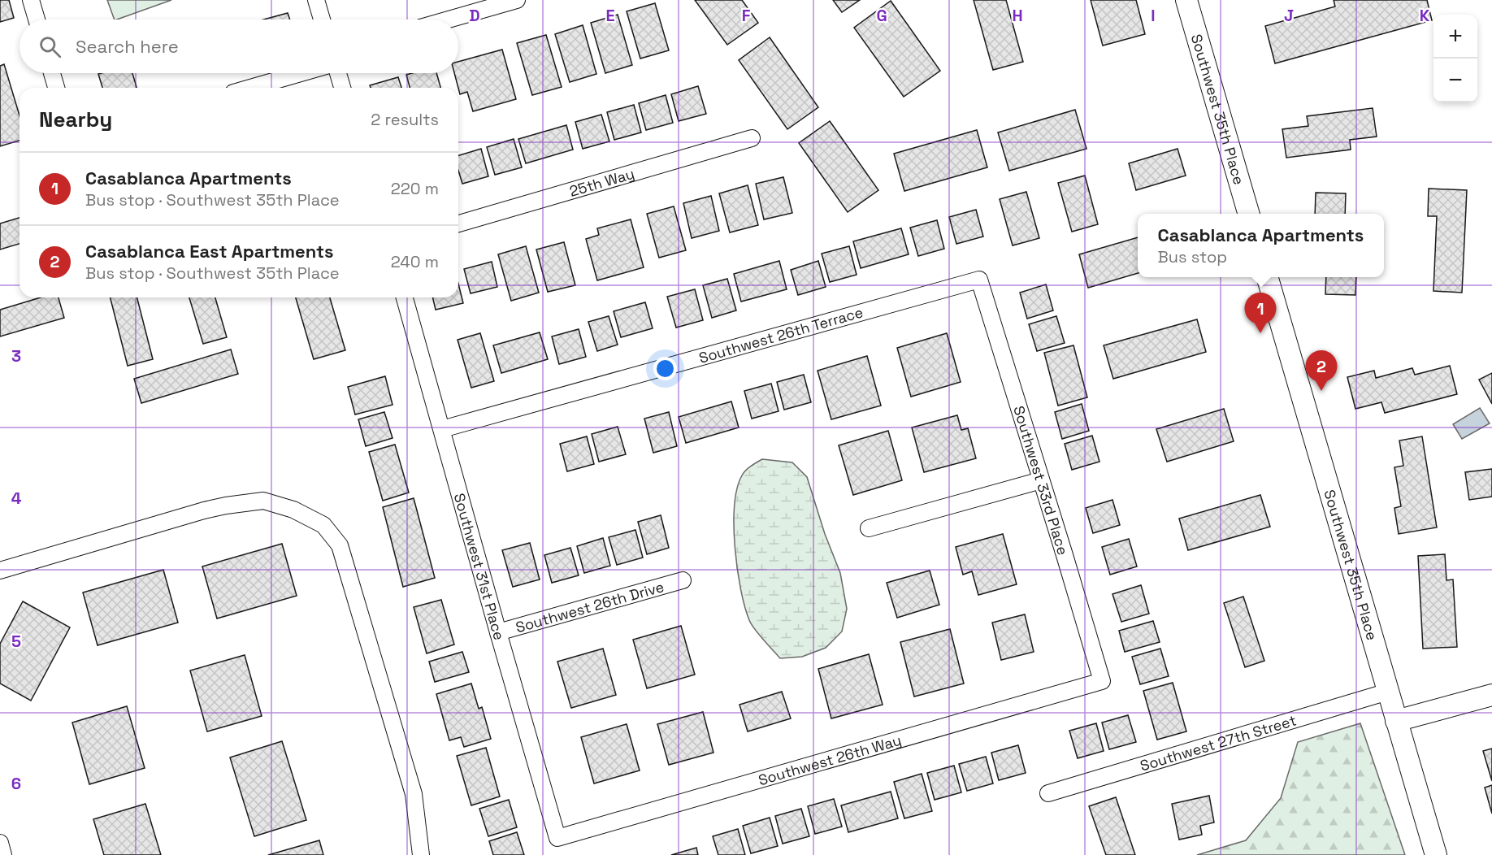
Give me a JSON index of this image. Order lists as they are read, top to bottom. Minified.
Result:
{"streets":{"street":["Southwest 35th Place","25th Way","Southwest 26th Terrace","Southwest 33rd Place","Southwest 31st Place","Southwest 26th Drive","Southwest 27th Street","Southwest 26th Way"]},"crossings":[["Southwest 35th Place","Southwest 27th Street"],["Southwest 26th Terrace","Southwest 33rd Place"],["Southwest 26th Terrace","Southwest 31st Place"],["Southwest 33rd Place","Southwest 26th Way"],["Southwest 31st Place","Southwest 26th Drive"],["Southwest 31st Place","Southwest 26th Way"]],"page":{"map_buttons":["+","−"],"search":"Search here","heading":["Nearby","2 results"],"list":[{"mark":"1","name":"Casablanca Apartments","note":"Bus stop · Southwest 35th Place","value":"220 m"},{"mark":"2","name":"Casablanca East Apartments","note":"Bus stop · Southwest 35th Place","value":"240 m"}],"popup":["Casablanca Apartments","Bus stop"],"pins":["1","2"]},"grid":{"columns":["D","E","F","G","H","I","J","K"],"rows":["3","4","5","6"]}}
